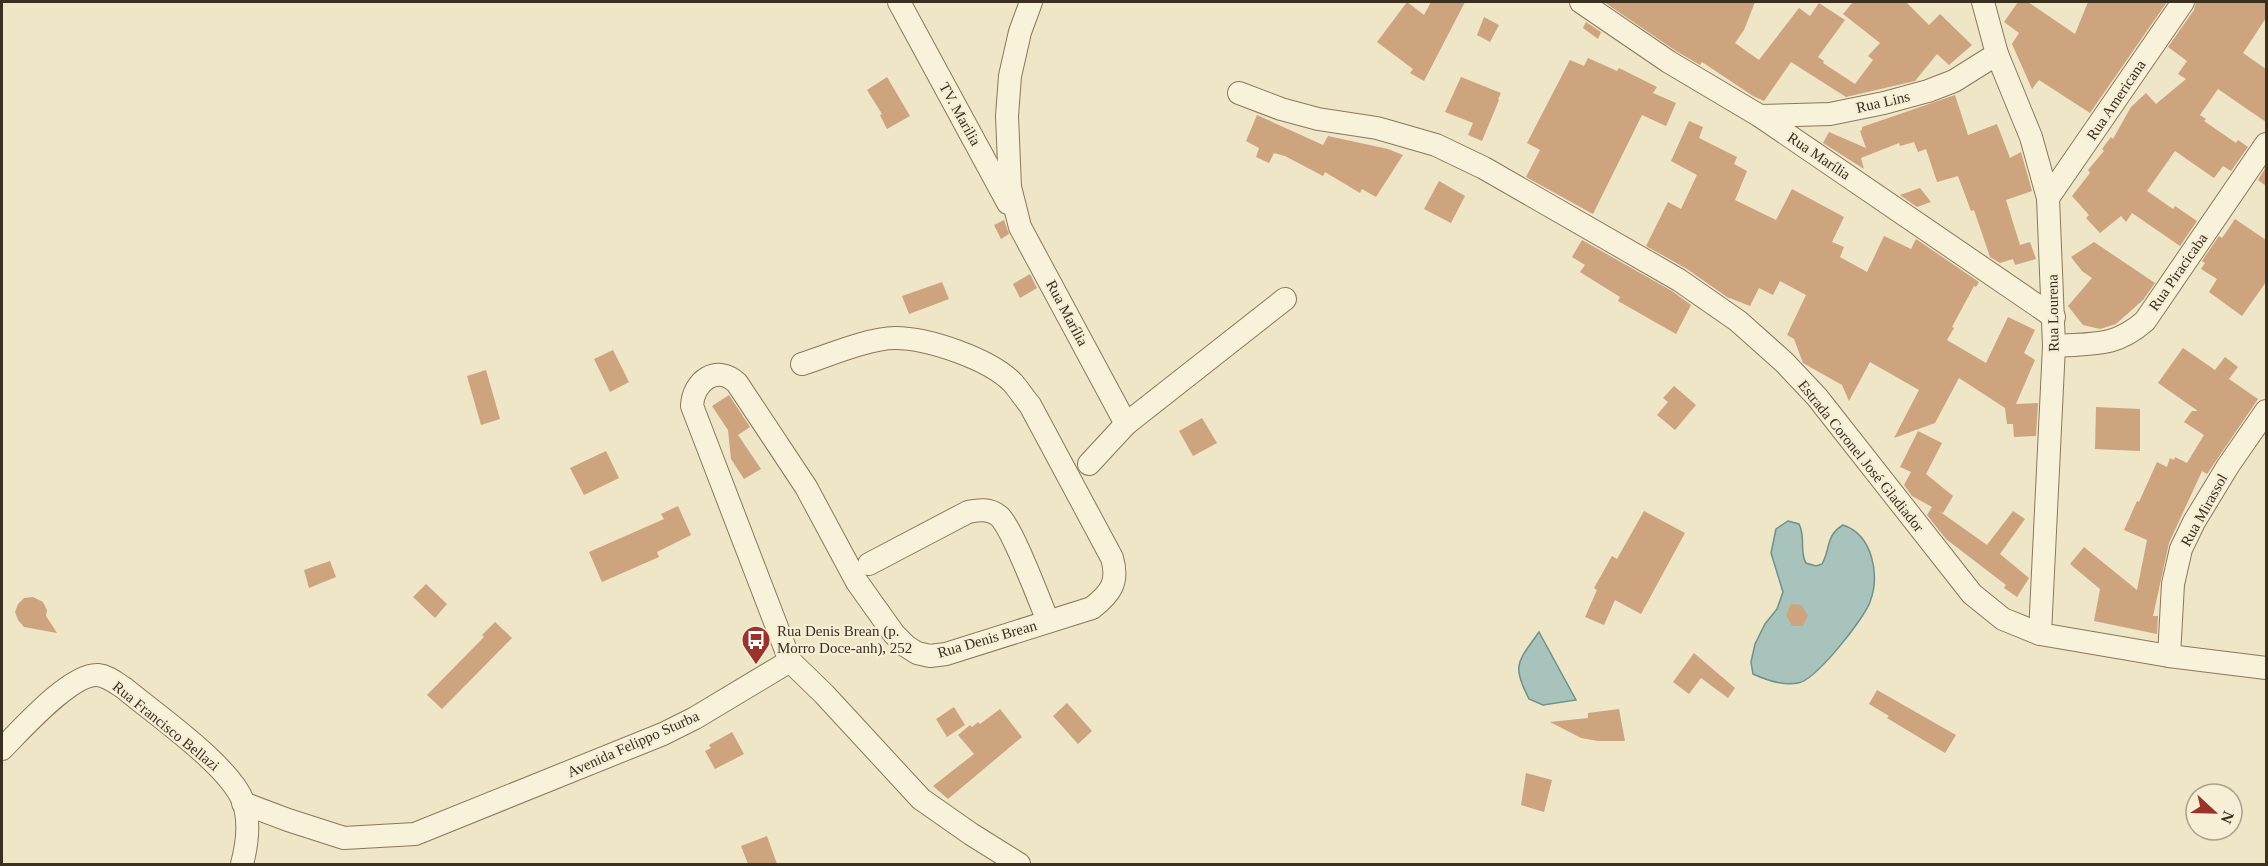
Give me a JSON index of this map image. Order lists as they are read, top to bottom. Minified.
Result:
{"streets":{"street":["Rua Americana","Rua Lins","TV. Marilia","Rua Marília","Rua Piracicaba","Rua Lourena","Estrada Coronel José Gladiador","Rua Mirassol","Rua Denis Brean","Rua Francisco Bellazi","Avenida Felippo Sturba"]},"crossings":[["Rua Americana","Rua Lourena"],["Rua Lins","Rua Marília"],["Rua Lins","Rua Lourena"],["TV. Marilia","Rua Marília"],["Rua Marília","Rua Lourena"],["Rua Piracicaba","Rua Lourena"],["Rua Lourena","Estrada Coronel José Gladiador"],["Estrada Coronel José Gladiador","Rua Mirassol"],["Rua Denis Brean","Avenida Felippo Sturba"],["Rua Francisco Bellazi","Avenida Felippo Sturba"]],"places":{"bus stop":["Rua Denis Brean (p. Morro Doce-anh), 252"]},"north":"right"}
